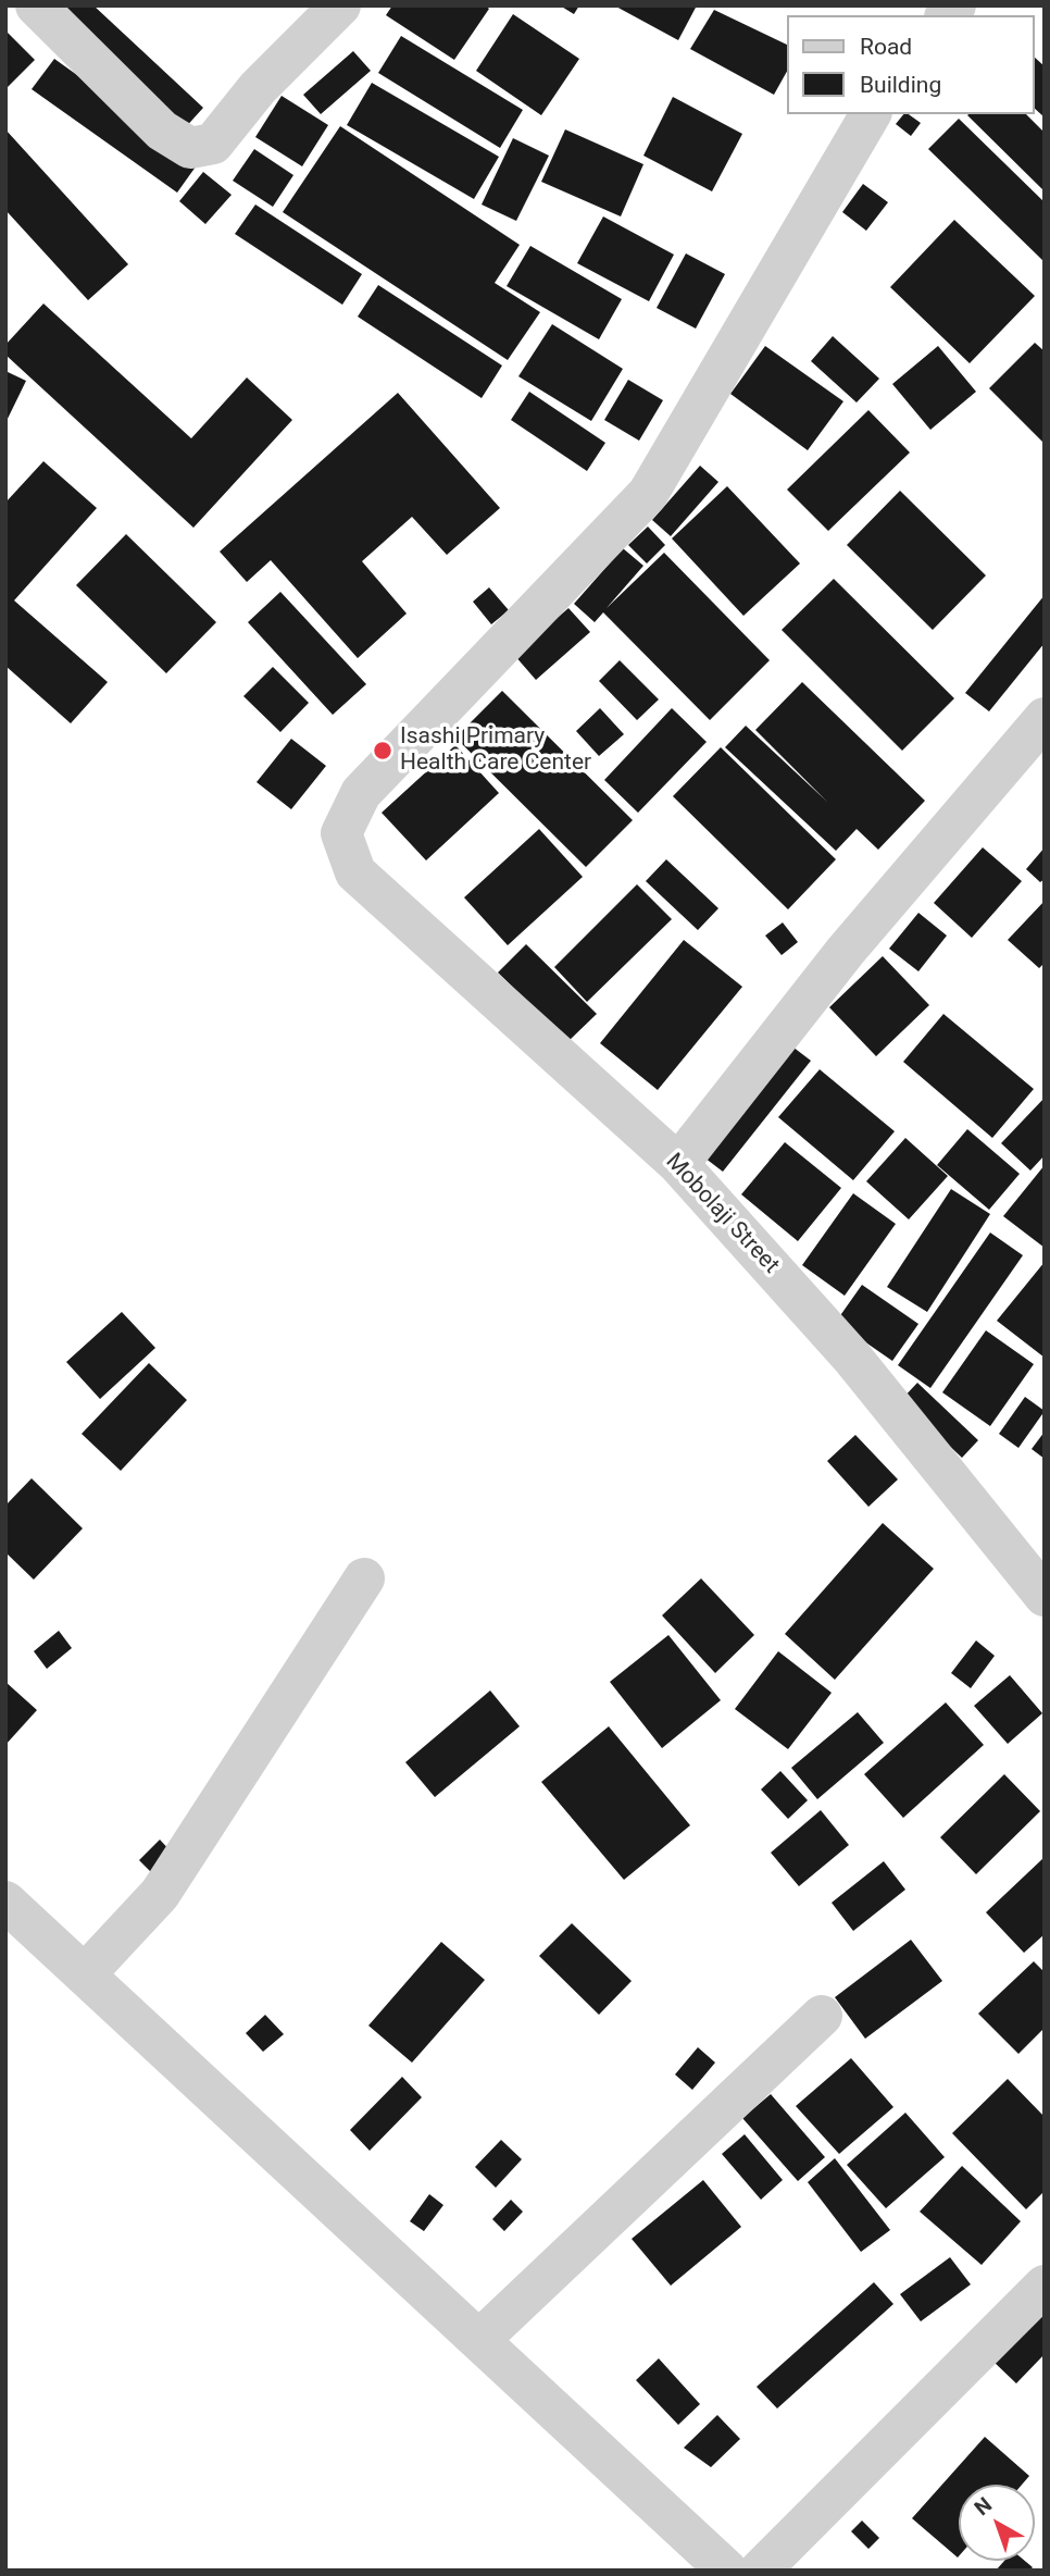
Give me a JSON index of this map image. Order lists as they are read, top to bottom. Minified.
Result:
{"streets":{"street":["Mobolaji Street"]},"places":["Isashi Primary Health Care Center"],"legend":["Road","Building"],"north":"top left"}
